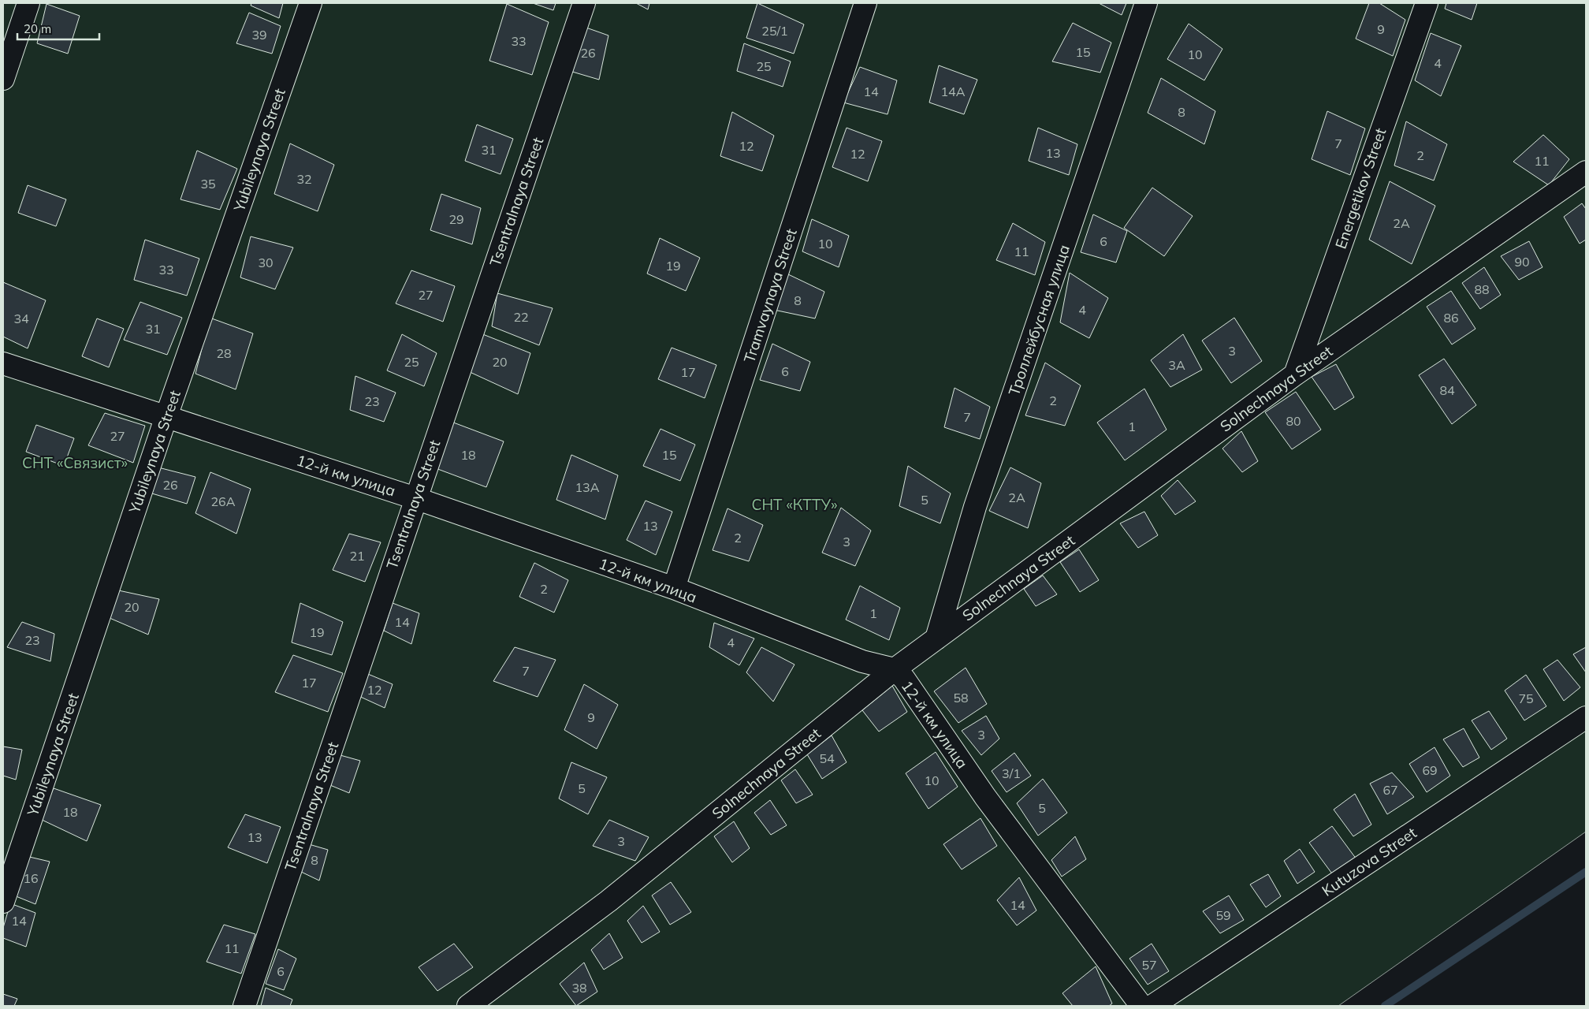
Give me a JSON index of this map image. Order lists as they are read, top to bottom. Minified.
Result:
{"streets":{"street":["Yubileynaya Street","Energetikov Street","Tsentralnaya Street","Tramvaynaya Street","Троллейбусная улица","Solnechnaya Street","12-й км улица","Kutuzova Street"]},"crossings":[["Yubileynaya Street","12-й км улица"],["Energetikov Street","Solnechnaya Street"],["Tsentralnaya Street","12-й км улица"],["Tramvaynaya Street","12-й км улица"],["Троллейбусная улица","Solnechnaya Street"],["Solnechnaya Street","12-й км улица"]],"parks":["СНТ «Связист»","СНТ «КТТУ»"],"house_numbers":["9","25/1","39","33","15","26","10","4","25","14","14А","8","7","12","31","13","12","2","11","32","35","29","2А","6","10","11","90","30","19","33","88","27","8","4","22","86","34","31","3","28","25","20","3А","6","17","84","2","23","7","80","1","27","18","15","26","13А","2А","5","26А","13","2","3","21","2","20","1","14","19","23","4","7","17","12","58","75","9","3","54","69","3/1","10","5","67","5","18","13","3","8","16","14","59","14","11","57","6","38"],"scale_bar":"20 m"}
